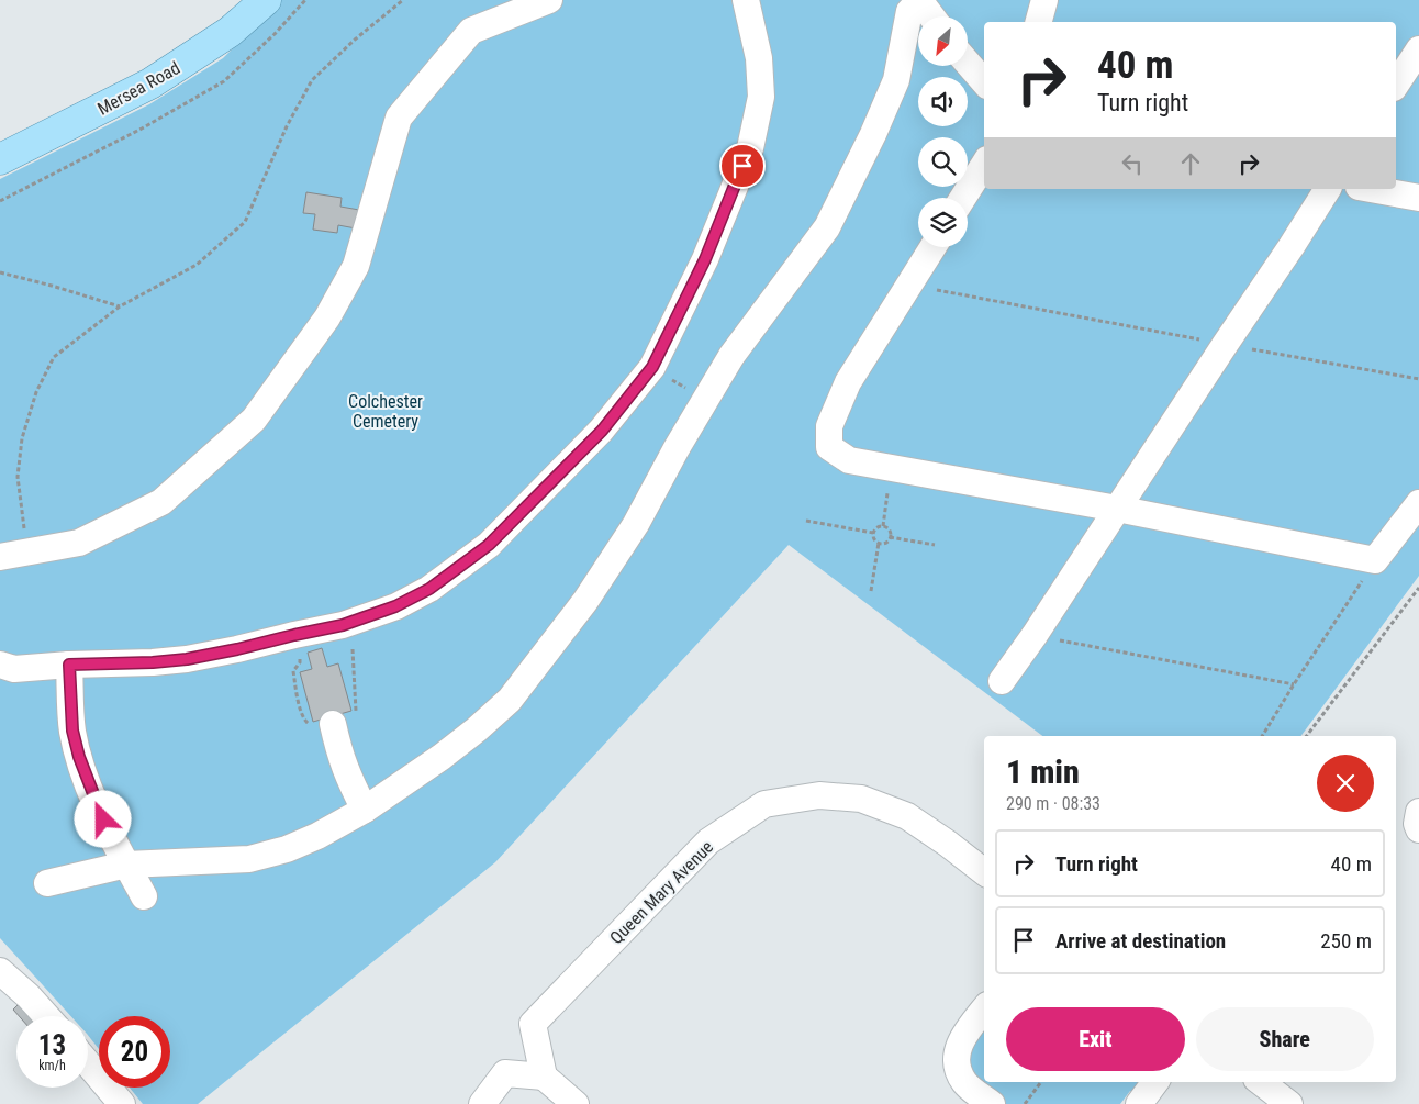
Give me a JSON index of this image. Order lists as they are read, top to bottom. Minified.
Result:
{"streets":{"main road":["Mersea Road"],"street":["Queen Mary Avenue"]},"parks":["Colchester Cemetery"],"north":"bottom left","page":{"turn":["40 m","Turn right"],"heading":["1 min","290 m · 08:33"],"list":[{"name":"Turn right","value":"40 m"},{"name":"Arrive at destination","value":"250 m"}],"buttons":["Exit","Share"],"speed":"13 km/h","limit":"20"}}
